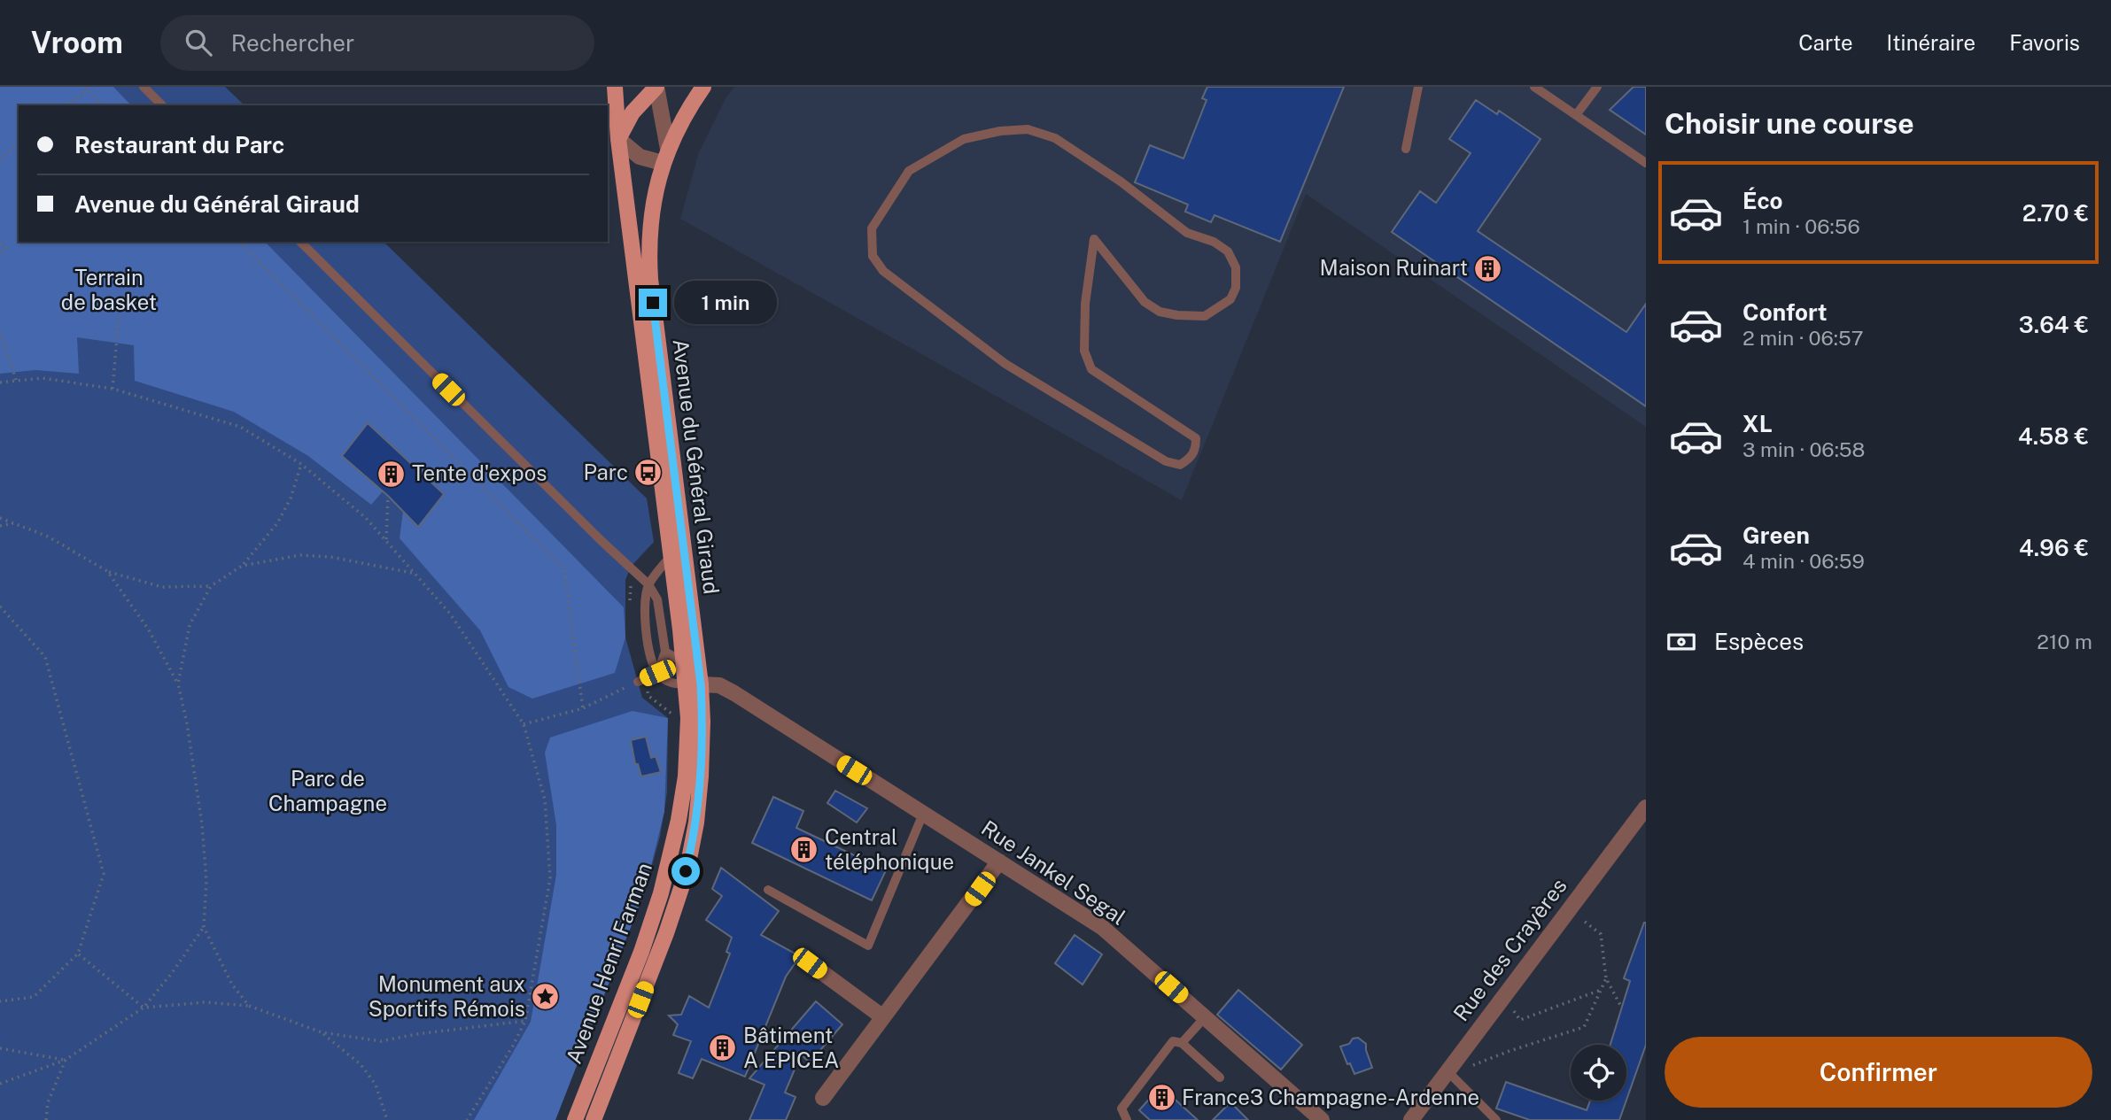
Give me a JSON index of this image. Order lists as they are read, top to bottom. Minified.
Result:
{"streets":{"main road":["Avenue du Général Giraud","Avenue Henri Farman"],"street":["Rue Jankel Segal","Rue des Crayères"]},"crossings":[["Avenue du Général Giraud","Rue Jankel Segal"],["Avenue du Général Giraud","Avenue Henri Farman"],["Rue Jankel Segal","Avenue Henri Farman"]],"parks":["Terrain de basket","Parc de Champagne"],"places":{"building":["Maison Ruinart","Tente d'expos","Central téléphonique","Bâtiment A EPICEA","France3 Champagne-Ardenne"],"bus stop":["Parc"],"place":["Monument aux Sportifs Rémois"]},"page":{"header":"Vroom","search":"Rechercher","nav":["Carte","Itinéraire","Favoris"],"heading":"Choisir une course","banner":["Restaurant du Parc","Avenue du Général Giraud"],"list":[{"name":"Éco","note":"1 min · 06:56","value":"2.70 €"},{"name":"Confort","note":"2 min · 06:57","value":"3.64 €"},{"name":"XL","note":"3 min · 06:58","value":"4.58 €"},{"name":"Green","note":"4 min · 06:59","value":"4.96 €"}],"bubble":"1 min","pay":["Espèces","210 m"],"buttons":"Confirmer"}}
